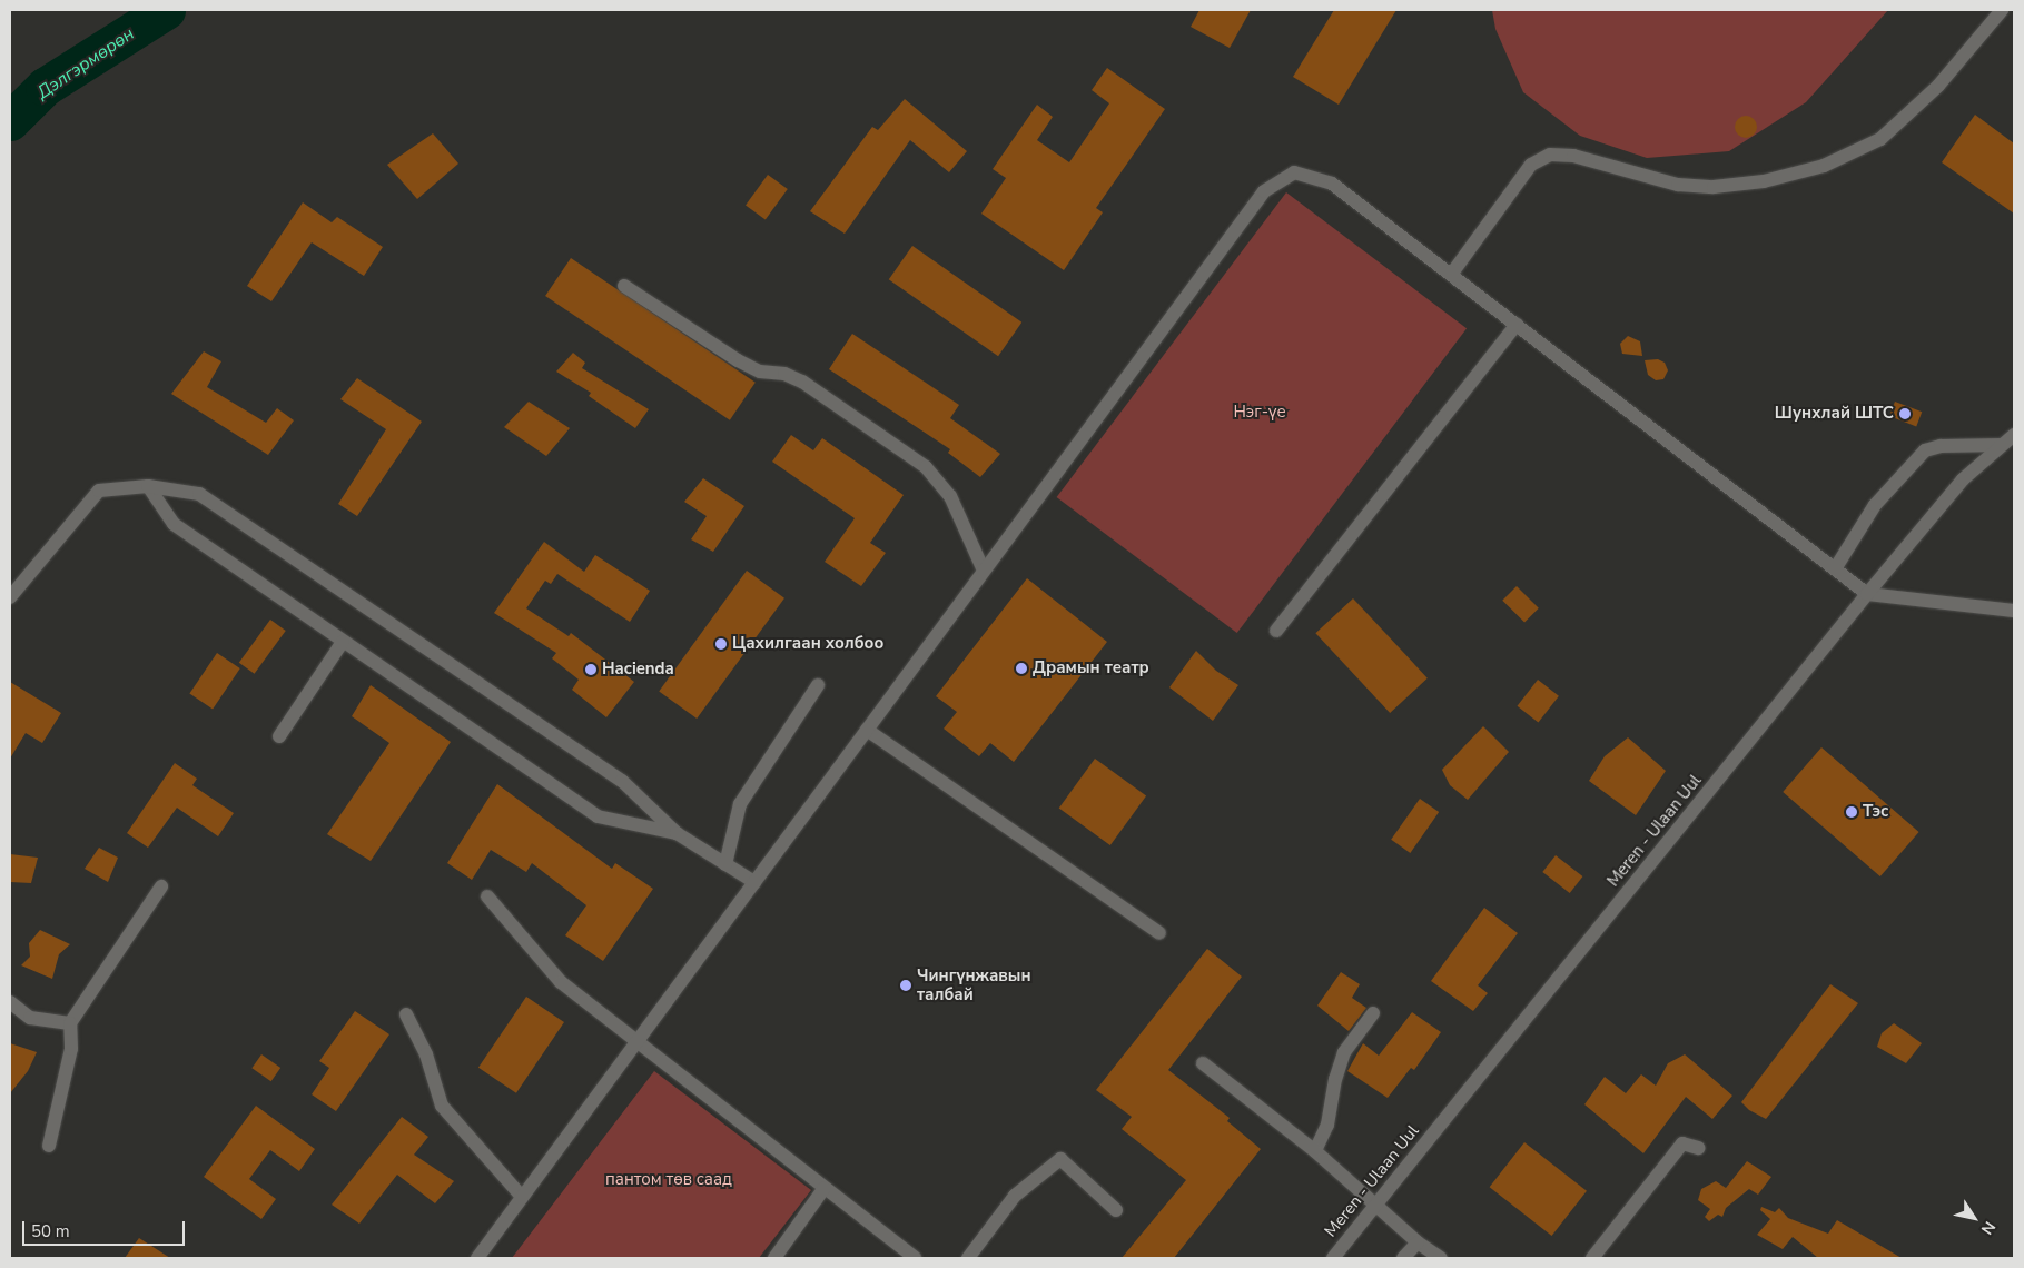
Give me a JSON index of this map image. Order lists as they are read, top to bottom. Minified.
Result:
{"streets":{"street":["Meren - Ulaan Uul"]},"water":["Дэлгэрмөрөн"],"parks":["Нэг-үе","пантом төв саад"],"places":["Шунхлай ШТС","Цахилгаан холбоо","Драмын театр","Hacienda","Тэс","Чингүнжавын талбай"],"scale_bar":"50 m","north":"bottom right"}
